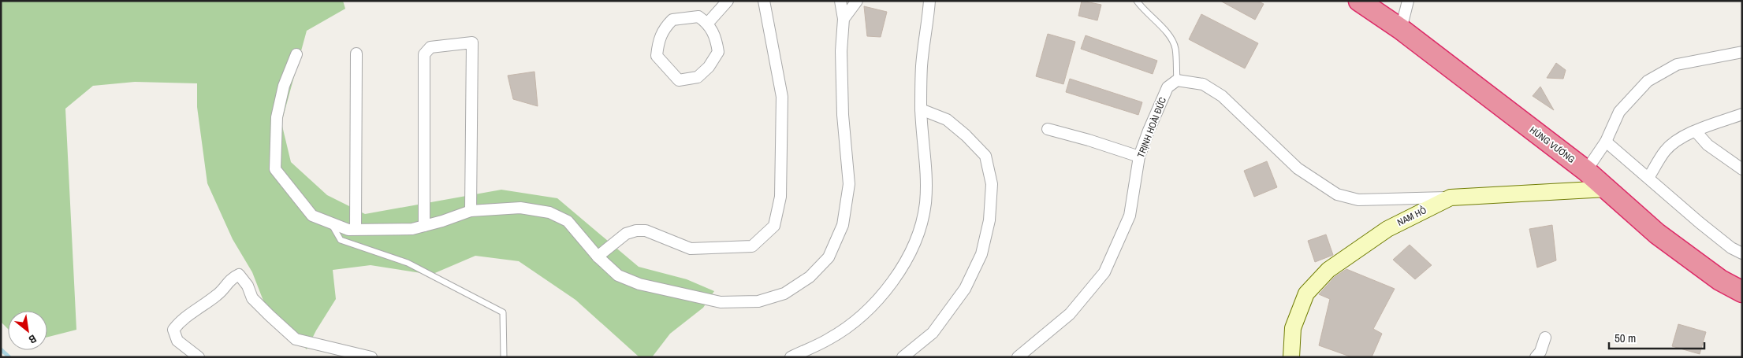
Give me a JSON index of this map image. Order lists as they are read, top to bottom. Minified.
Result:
{"streets":{"highway":["HÙNG VƯƠNG"],"street":["TRỊNH HOÀI ĐỨC","NAM HỒ"]},"crossings":[["HÙNG VƯƠNG","NAM HỒ"]],"scale_bar":"50 m","north":"bottom right"}
